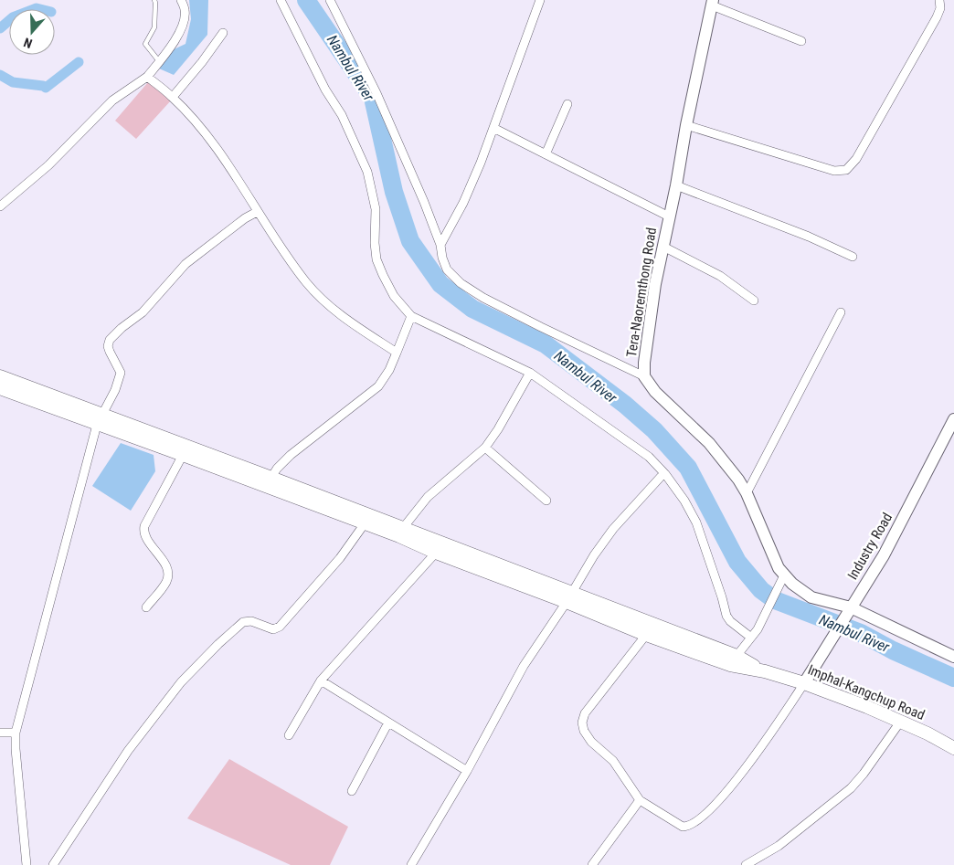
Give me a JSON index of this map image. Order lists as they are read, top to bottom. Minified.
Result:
{"streets":{"main road":["Imphal-Kangchup Road"],"street":["Tera-Naoremthong Road","Industry Road"]},"crossings":[["Tera-Naoremthong Road","Industry Road"],["Industry Road","Imphal-Kangchup Road"]],"water":["Nambul River"],"north":"bottom"}
